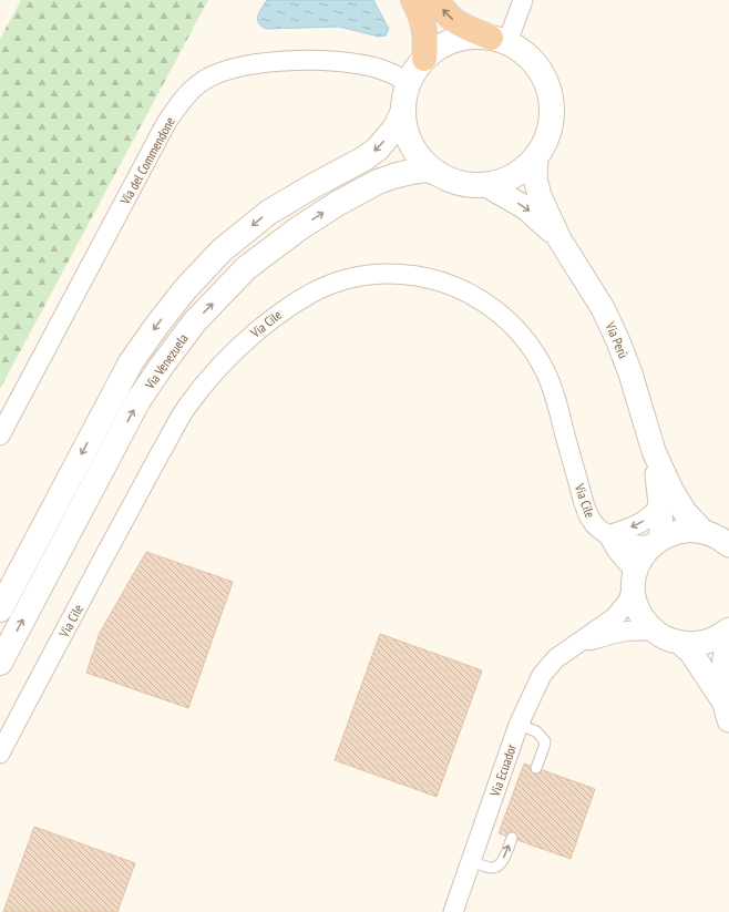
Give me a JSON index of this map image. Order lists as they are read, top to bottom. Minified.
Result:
{"streets":{"main road":["Via Venezuela"],"street":["Via del Commendone","Via Cile","Via Perù","Via Ecuador"]},"crossings":[["Via del Commendone","Via Perù"],["Via del Commendone","Via Venezuela"],["Via Cile","Via Perù"],["Via Cile","Via Ecuador"],["Via Perù","Via Venezuela"]]}
